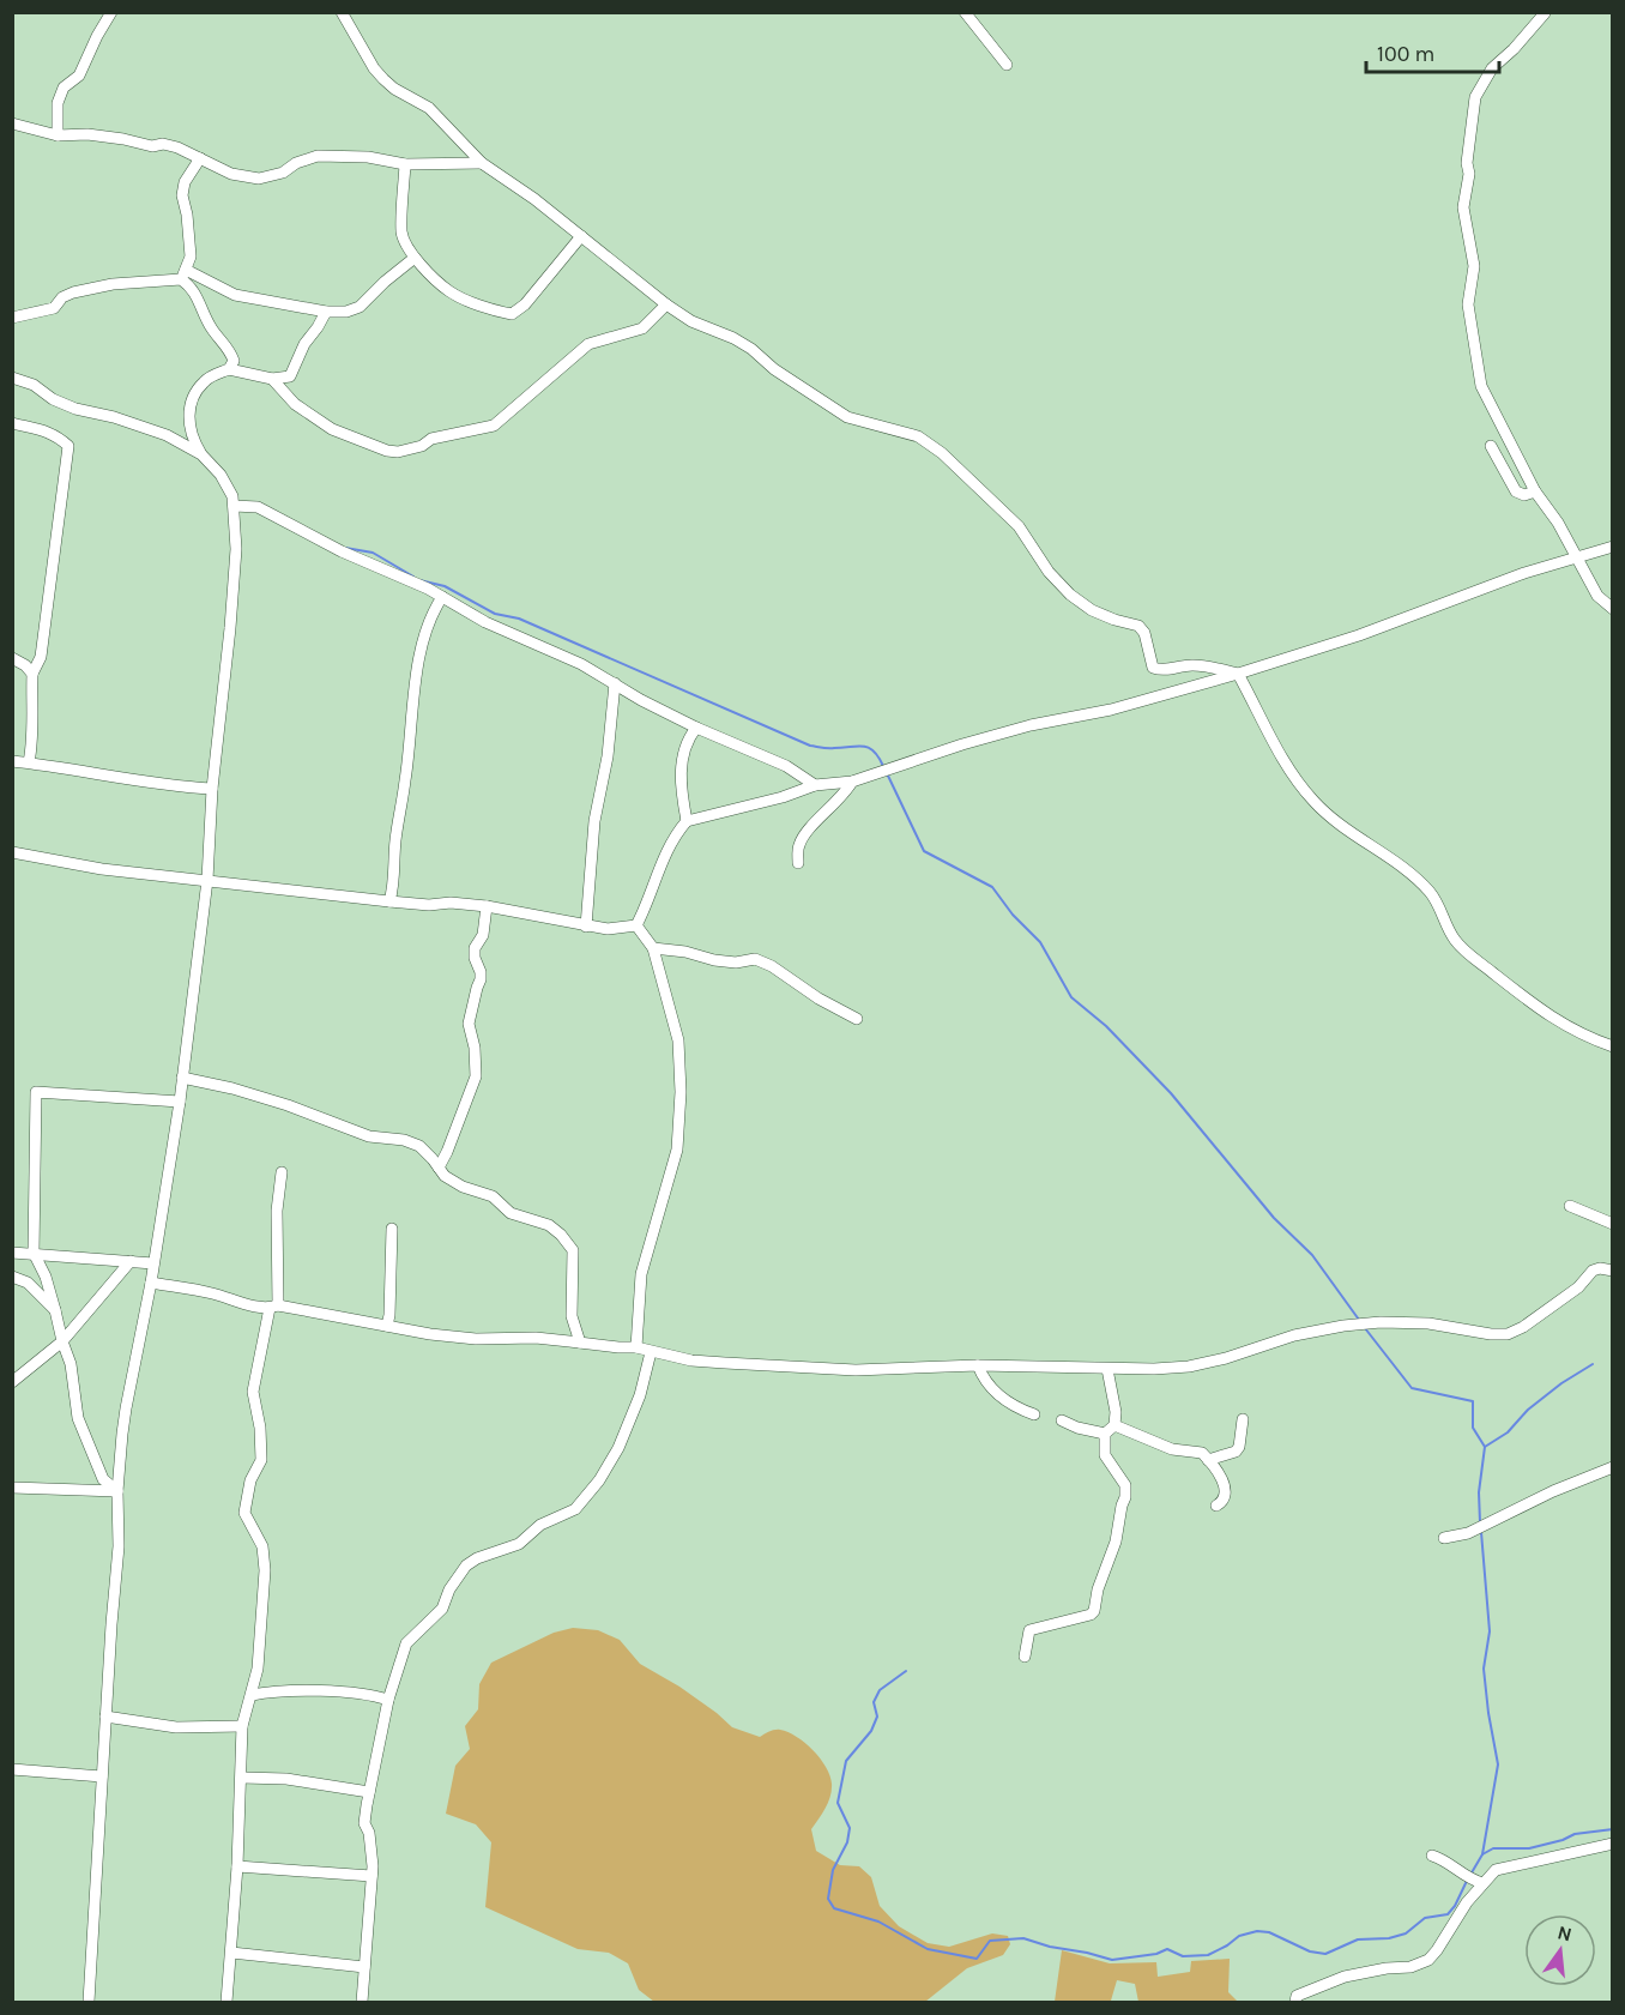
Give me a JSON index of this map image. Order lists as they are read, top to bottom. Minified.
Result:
{"scale_bar":"100 m","north":"top"}
